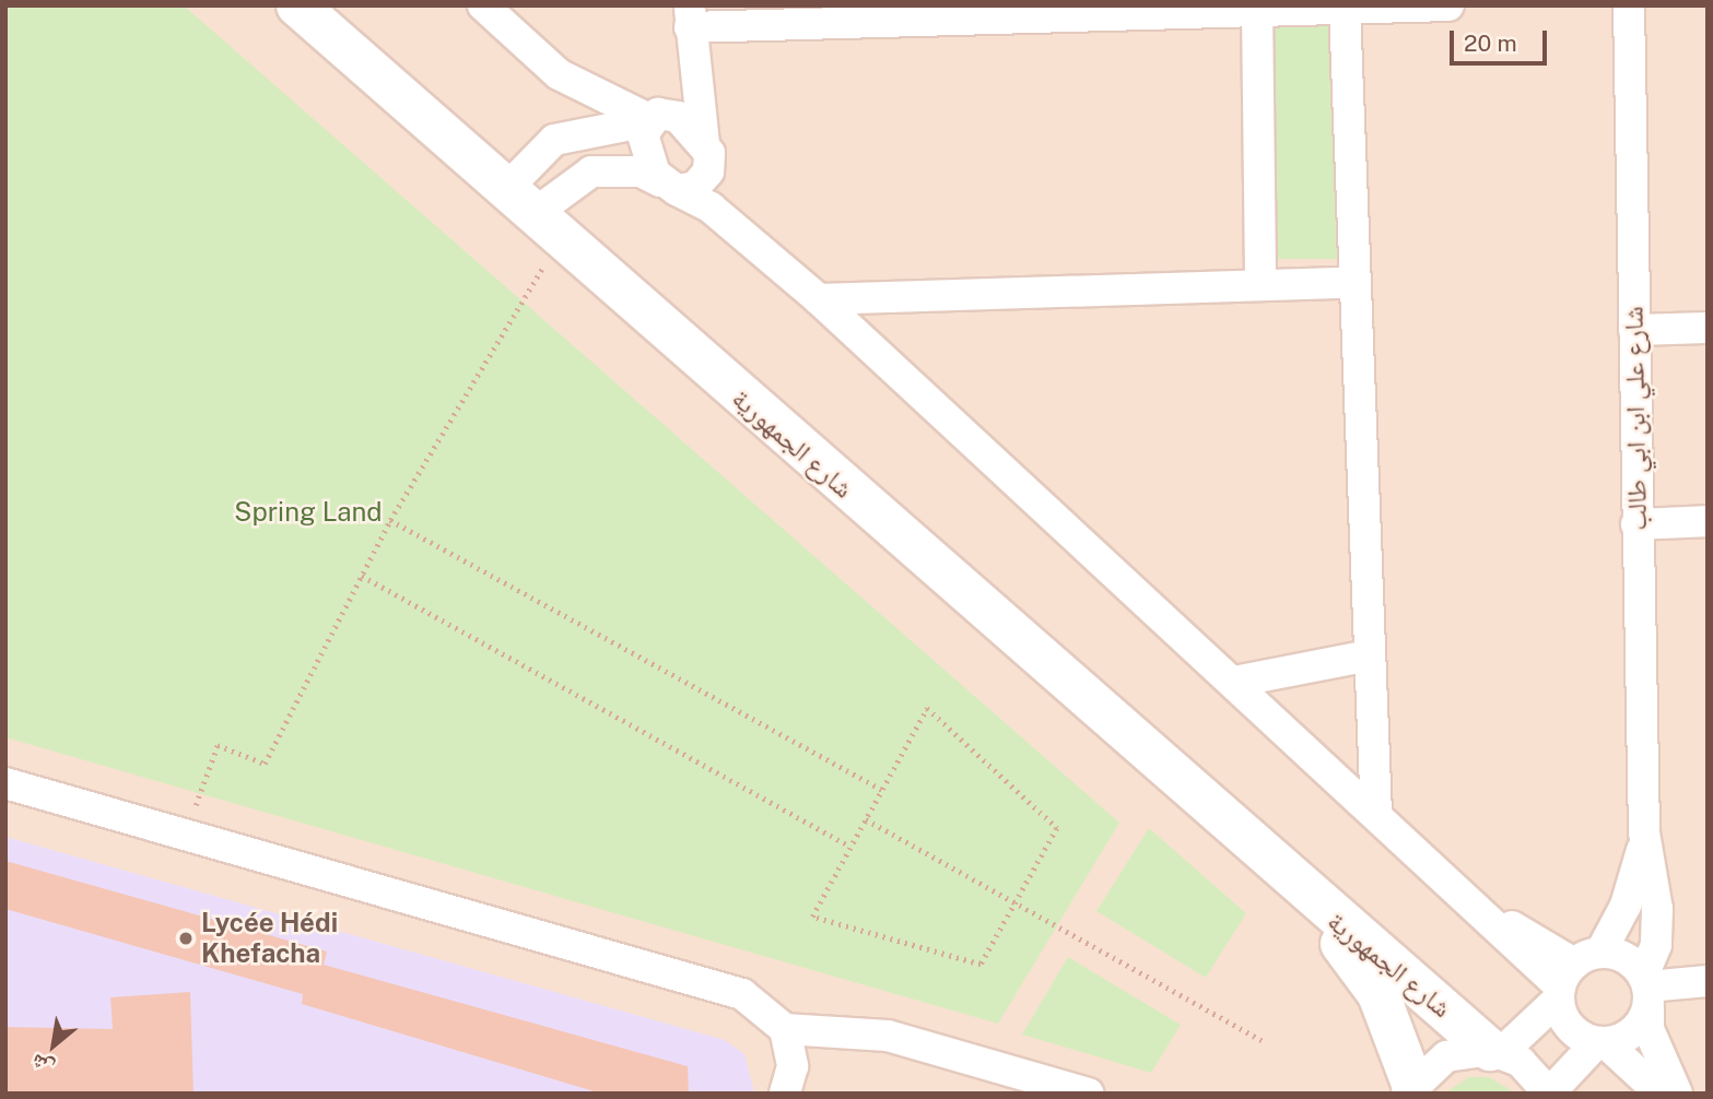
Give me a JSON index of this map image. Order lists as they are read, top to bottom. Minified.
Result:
{"streets":{"street":["شارع علي ابن ابي طالب","شارع الجمهورية"]},"crossings":[["شارع علي ابن ابي طالب","شارع الجمهورية"]],"parks":["Spring Land"],"places":["Lycée Hédi Khefacha"],"scale_bar":"20 m","north":"bottom left"}
